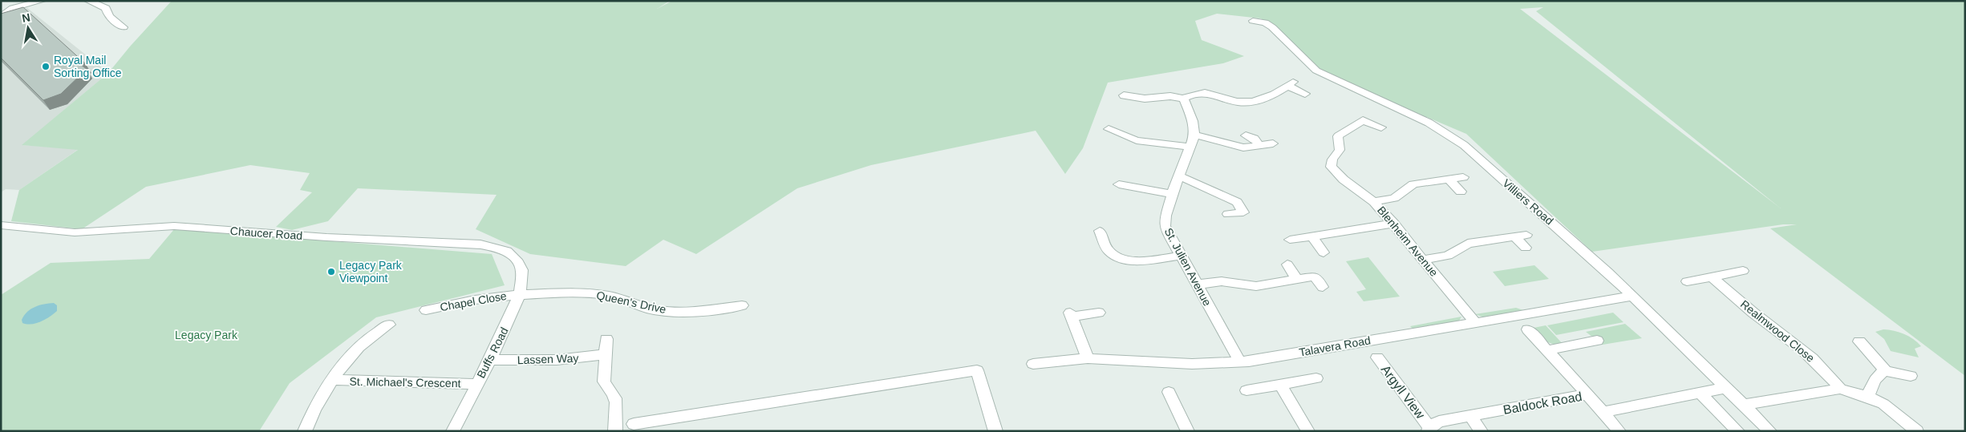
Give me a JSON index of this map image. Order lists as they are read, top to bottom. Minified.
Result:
{"streets":{"street":["Villiers Road","Chaucer Road","Blenheim Avenue","St. Julien Avenue","Chapel Close","Queen's Drive","Realmwood Close","Talavera Road","Buffs Road","Lassen Way","St. Michael's Crescent","Argyll View","Baldock Road"]},"crossings":[["Villiers Road","Talavera Road"],["Chaucer Road","Buffs Road"],["Blenheim Avenue","Talavera Road"],["St. Julien Avenue","Talavera Road"],["Chapel Close","Queen's Drive"],["Chapel Close","Buffs Road"],["Queen's Drive","Buffs Road"],["Buffs Road","Lassen Way"],["Buffs Road","St. Michael's Crescent"],["Argyll View","Baldock Road"]],"parks":["Legacy Park"],"places":["Royal Mail Sorting Office","Legacy Park Viewpoint"],"north":"top"}
